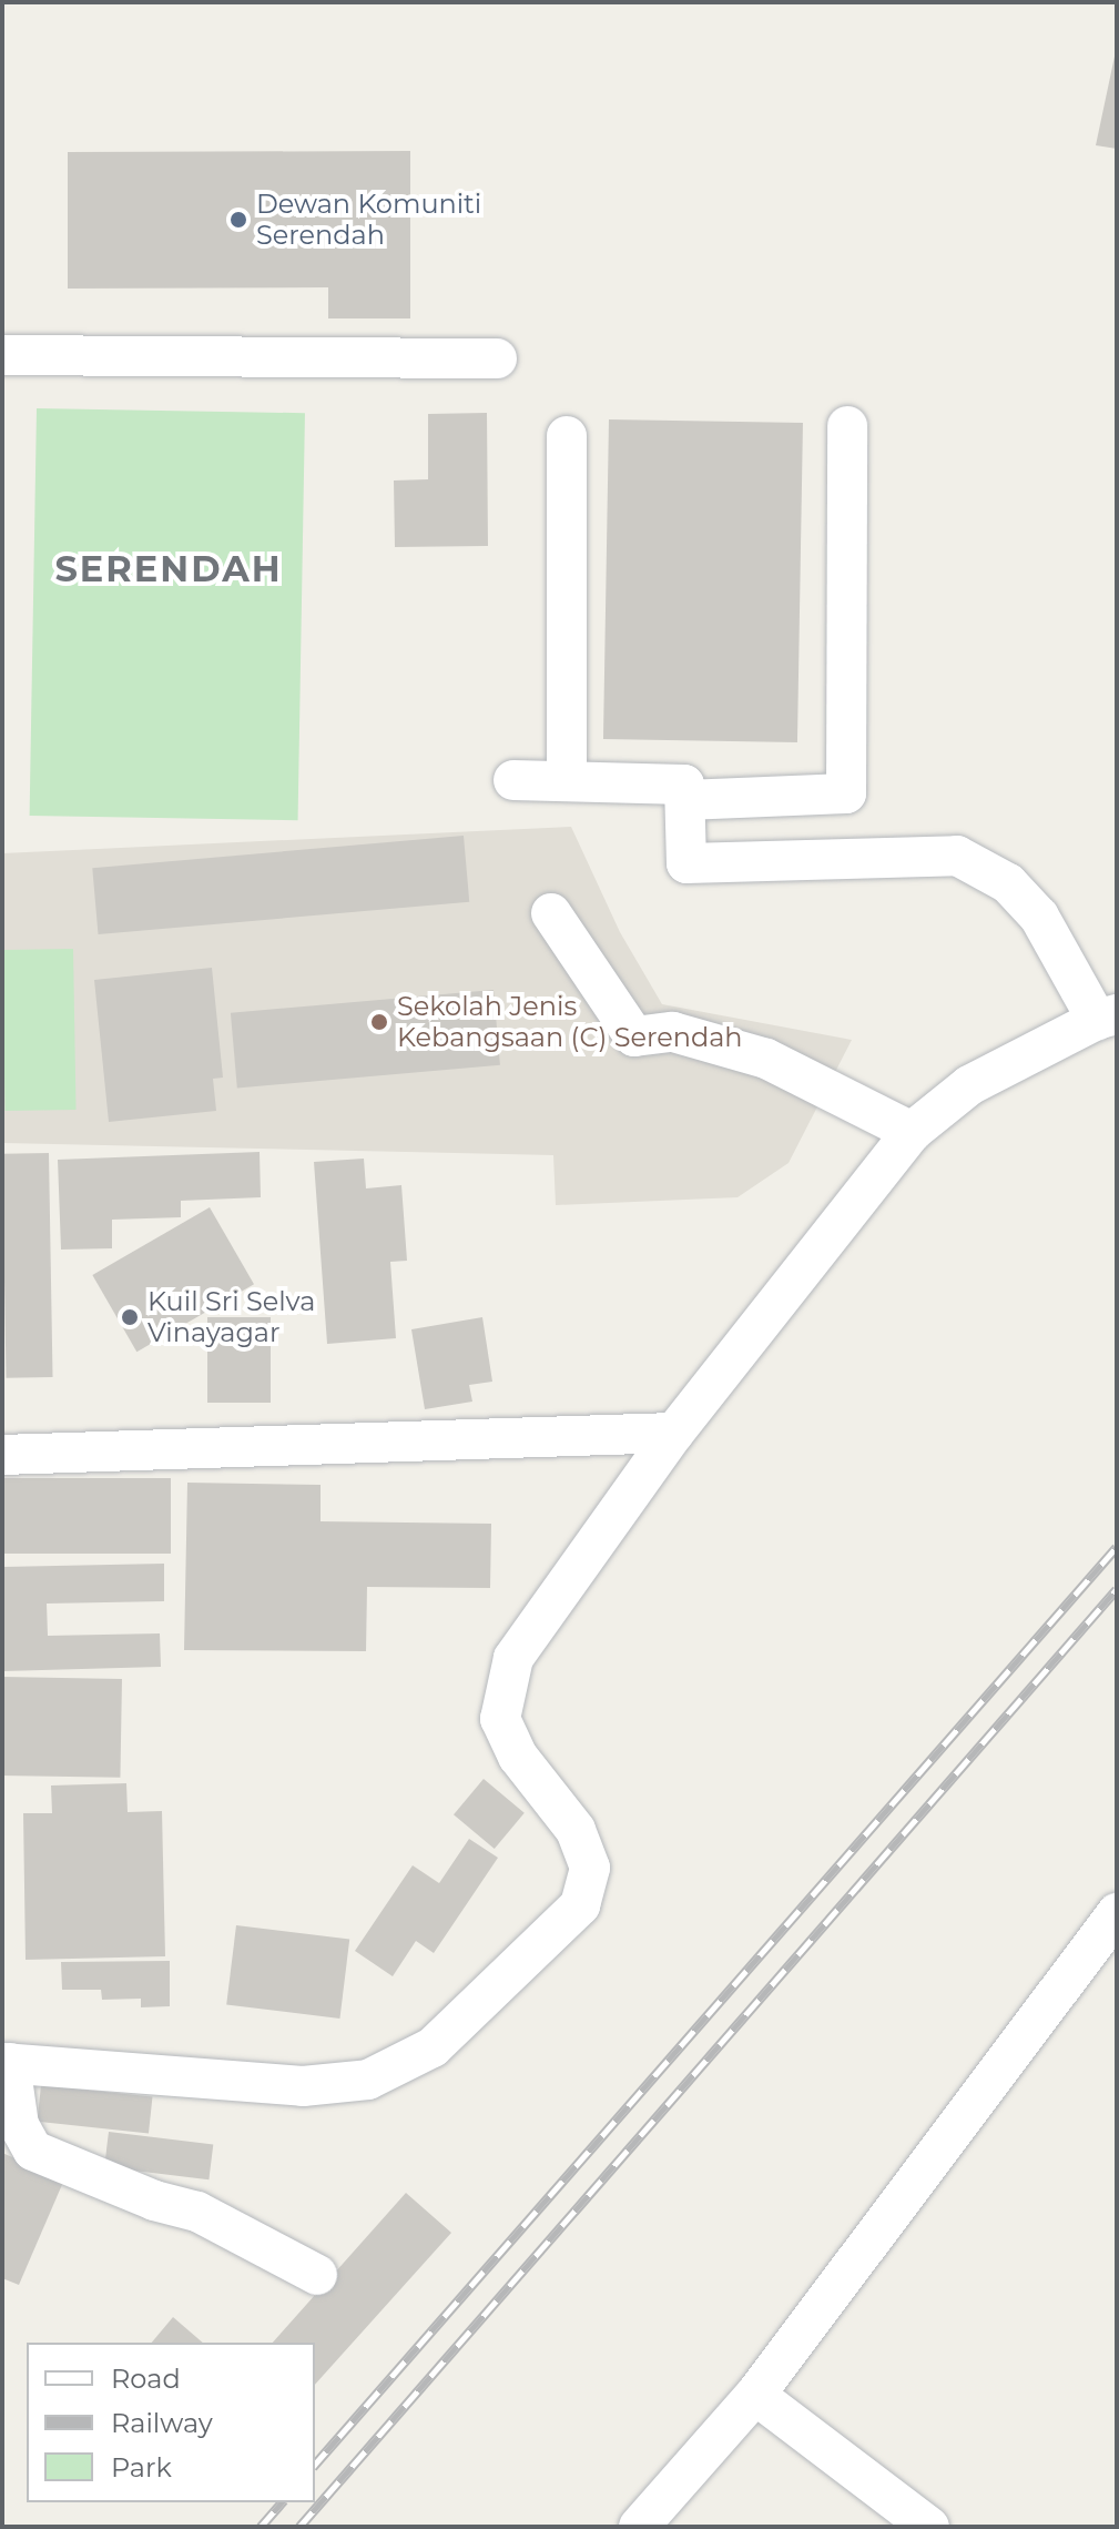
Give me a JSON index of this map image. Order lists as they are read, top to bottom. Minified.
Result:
{"districts":["SERENDAH"],"places":["Dewan Komuniti Serendah","Sekolah Jenis Kebangsaan (C) Serendah","Kuil Sri Selva Vinayagar"],"legend":["Road","Railway","Park"]}
